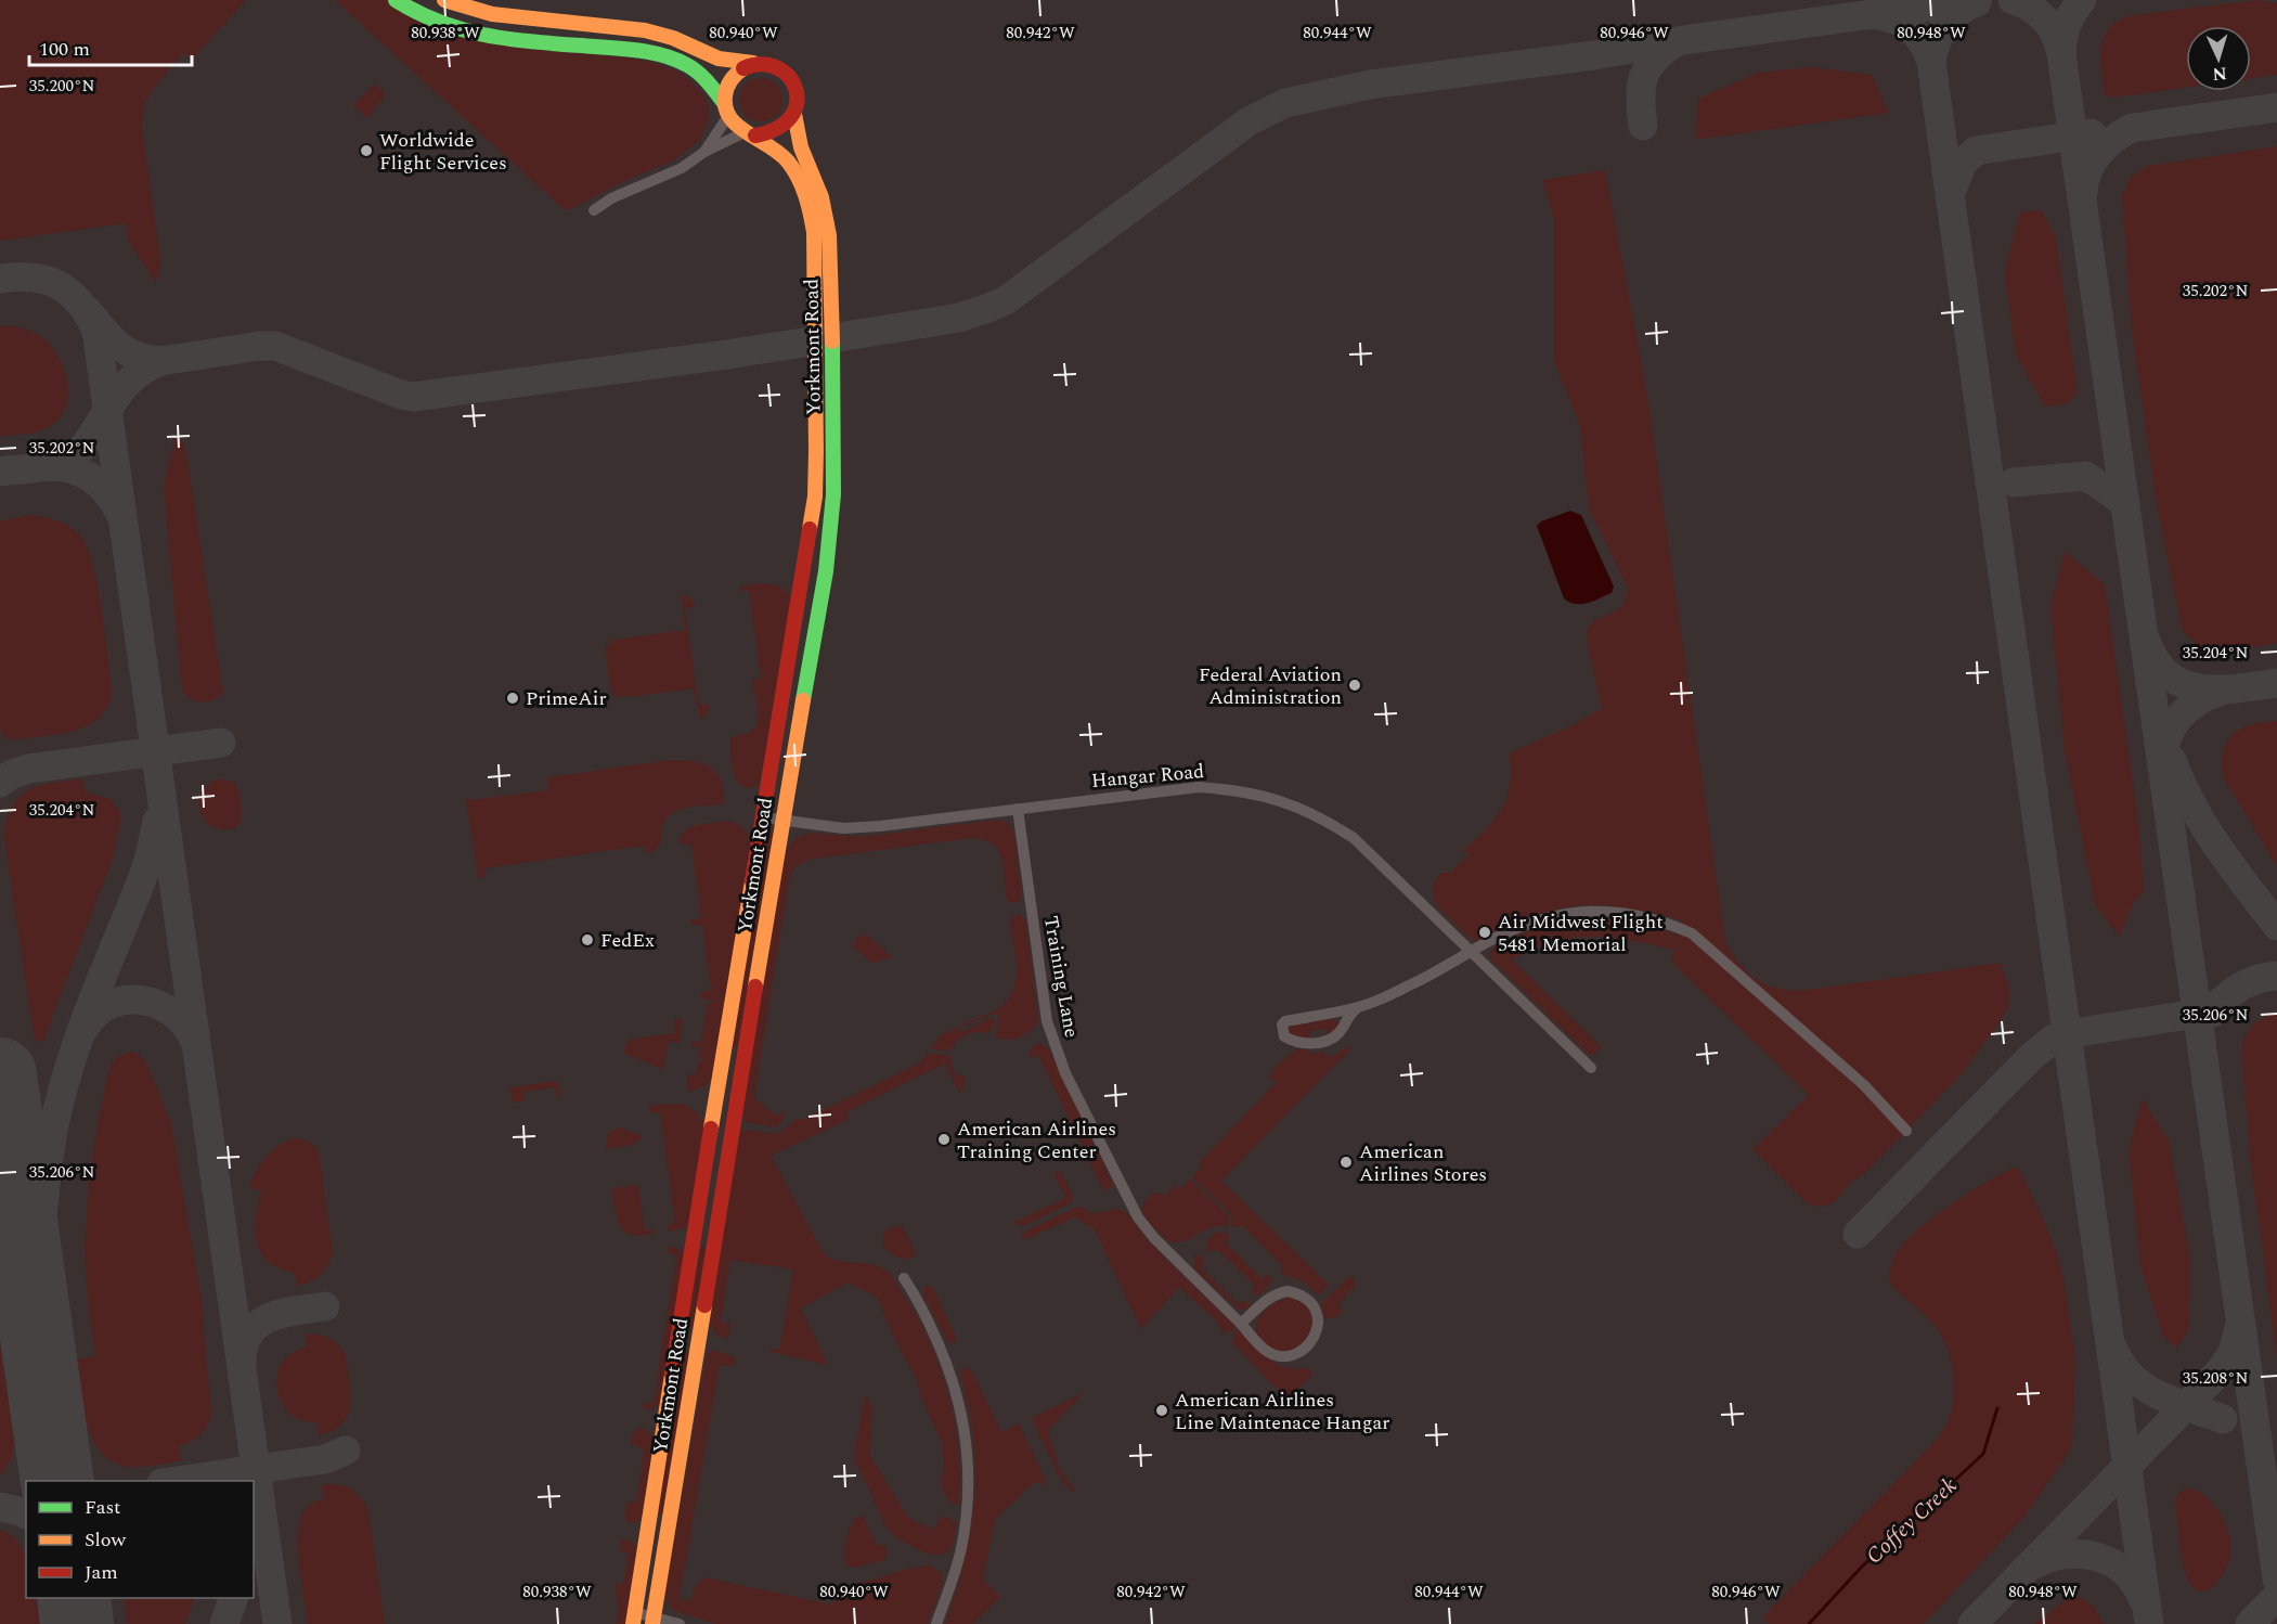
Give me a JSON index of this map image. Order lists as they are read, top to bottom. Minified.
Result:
{"streets":{"street":["Yorkmont Road","Hangar Road","Training Lane"]},"crossings":[["Yorkmont Road","Hangar Road"],["Hangar Road","Training Lane"]],"water":["Coffey Creek"],"places":["Worldwide Flight Services","Federal Aviation Administration","PrimeAir","Air Midwest Flight 5481 Memorial","FedEx","American Airlines Training Center","American Airlines Stores","American Airlines Line Maintenace Hangar"],"legend":["Fast","Slow","Jam"],"scale_bar":"100 m","north":"bottom","coordinates":["80.938°W","80.940°W","80.942°W","80.944°W","80.946°W","80.948°W","35.200°N","35.202°N","35.204°N","35.206°N","35.208°N"]}
